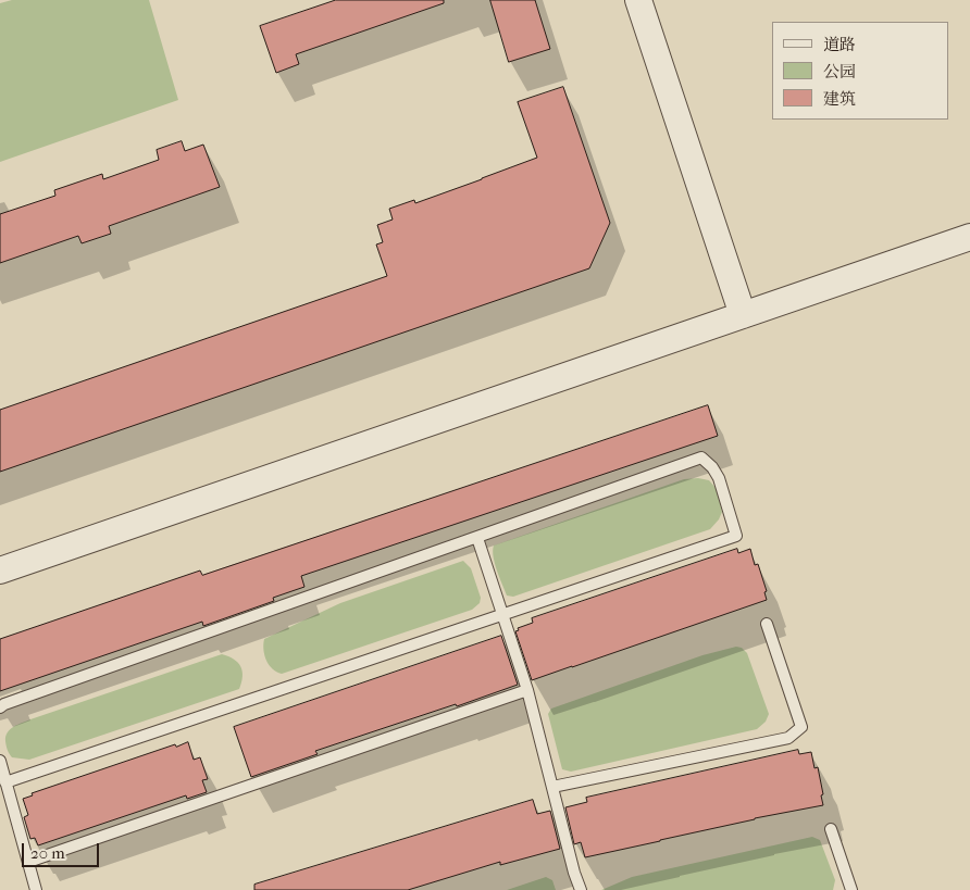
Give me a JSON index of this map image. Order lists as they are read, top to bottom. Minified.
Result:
{"legend":["道路","公园","建筑"],"scale_bar":"20 m"}
